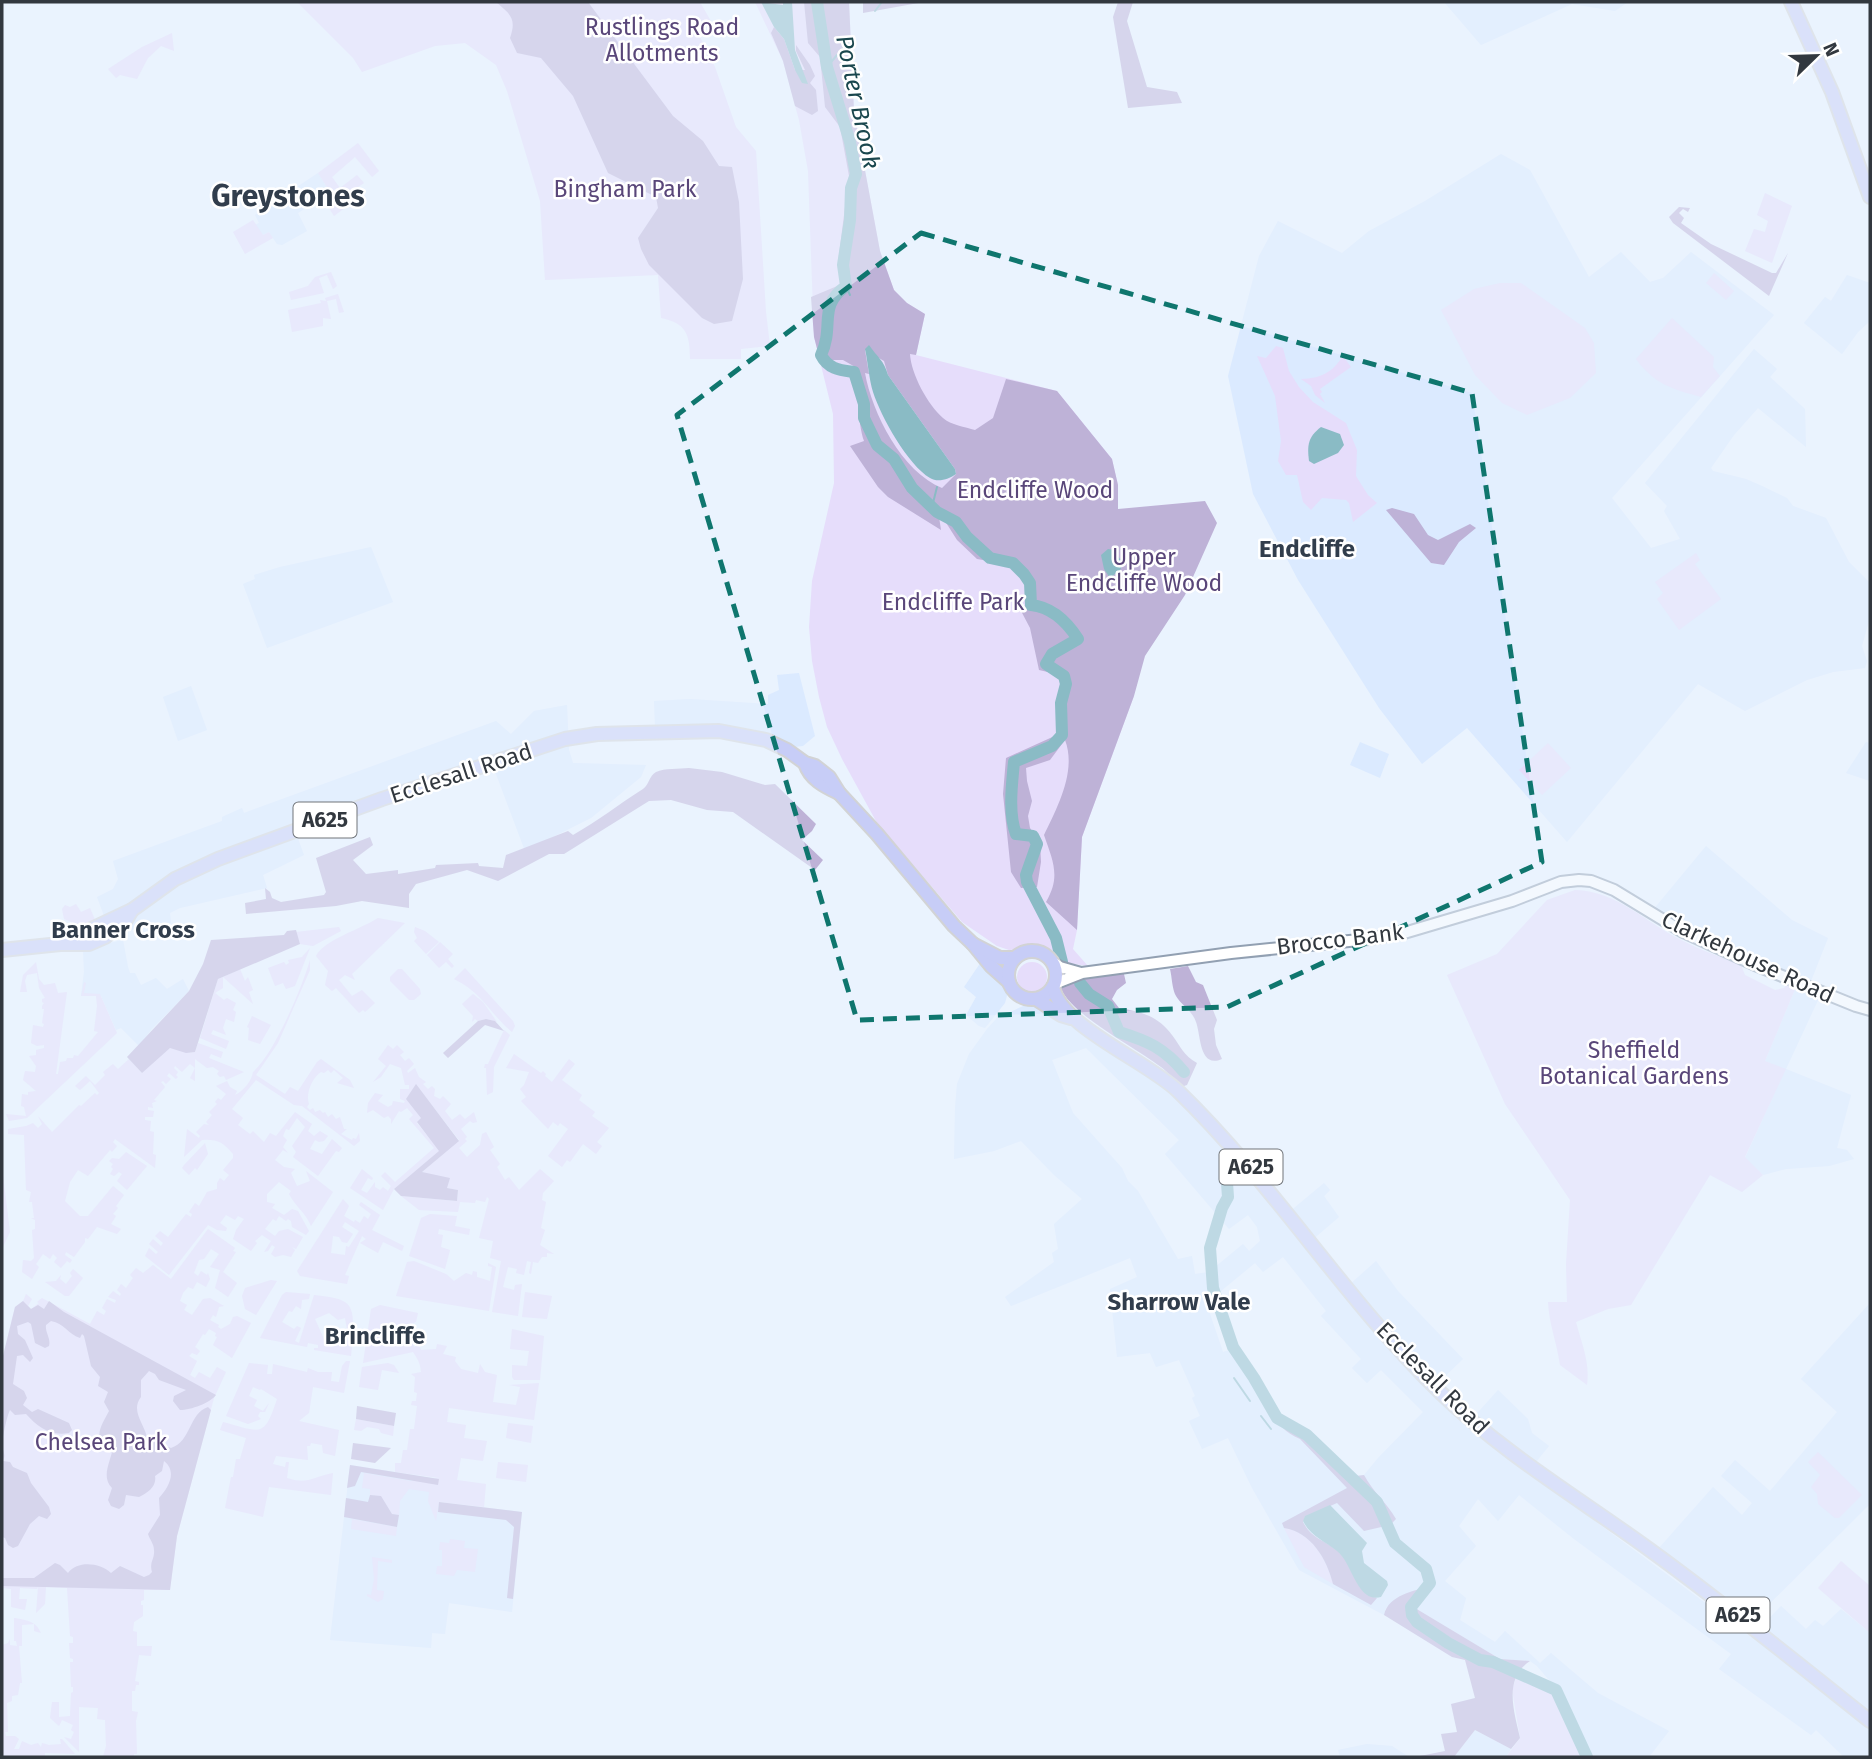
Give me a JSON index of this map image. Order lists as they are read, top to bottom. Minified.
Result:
{"streets":{"main road":["Ecclesall Road","A625","Brocco Bank","Clarkehouse Road"]},"crossings":[["Ecclesall Road","A625"],["Ecclesall Road","Brocco Bank"],["A625","Brocco Bank"],["Brocco Bank","Clarkehouse Road"]],"districts":["Greystones","Endcliffe","Banner Cross","Sharrow Vale","Brincliffe"],"water":["Porter Brook"],"parks":["Rustlings Road Allotments","Bingham Park","Endcliffe Wood","Upper Endcliffe Wood","Endcliffe Park","Sheffield Botanical Gardens","Chelsea Park"],"north":"top right"}
